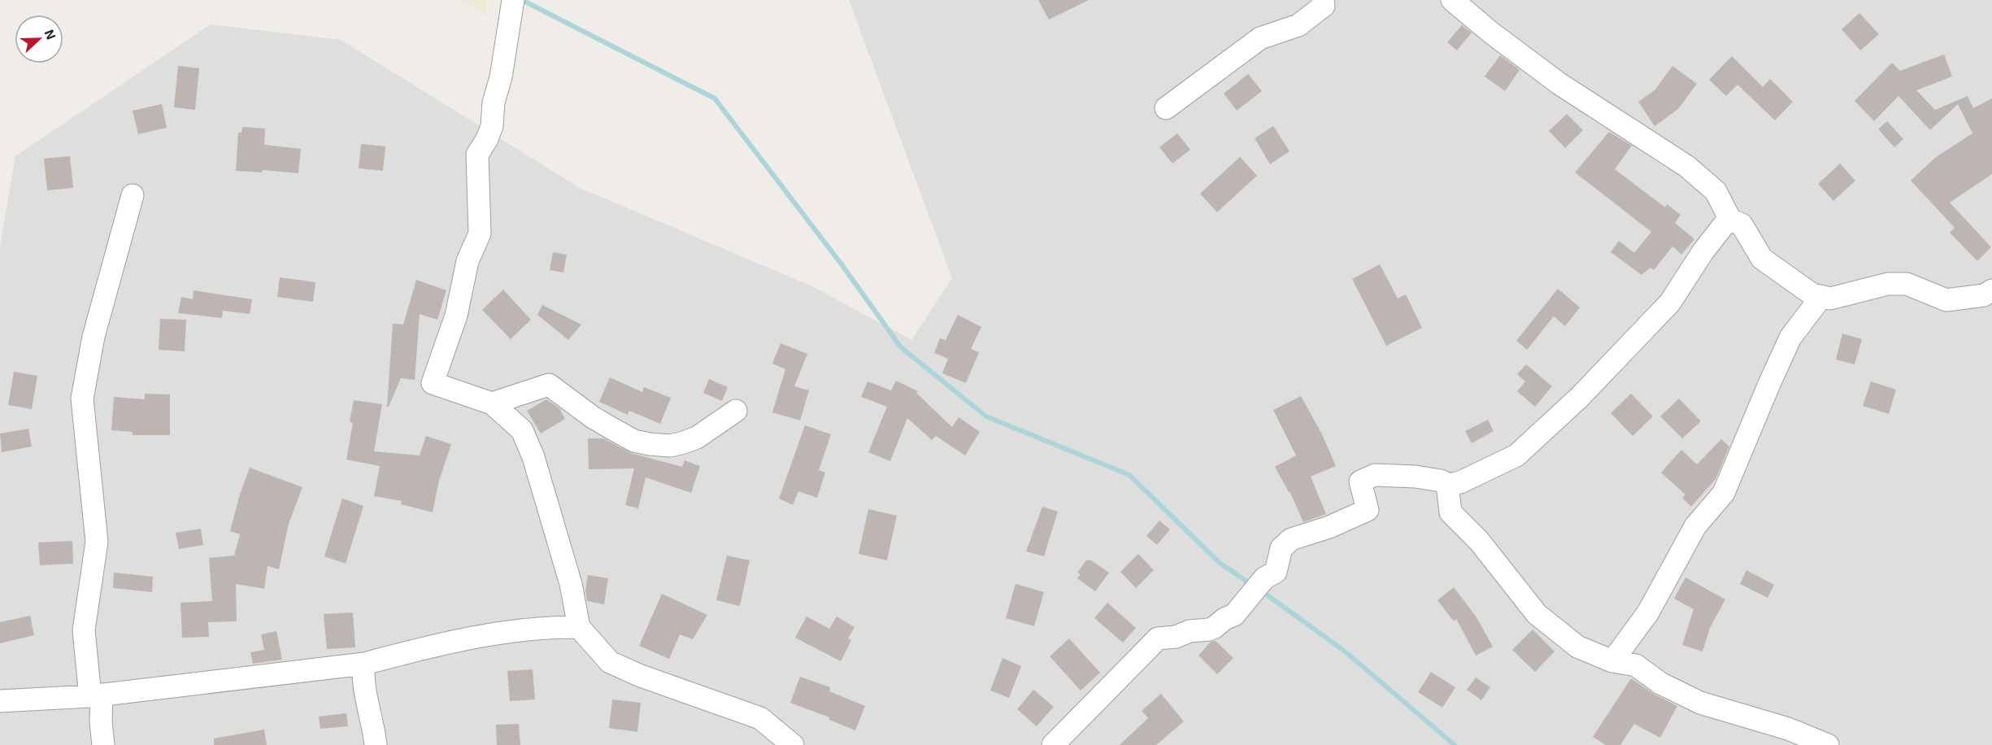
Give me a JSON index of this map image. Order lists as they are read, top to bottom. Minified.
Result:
{"north":"right"}
